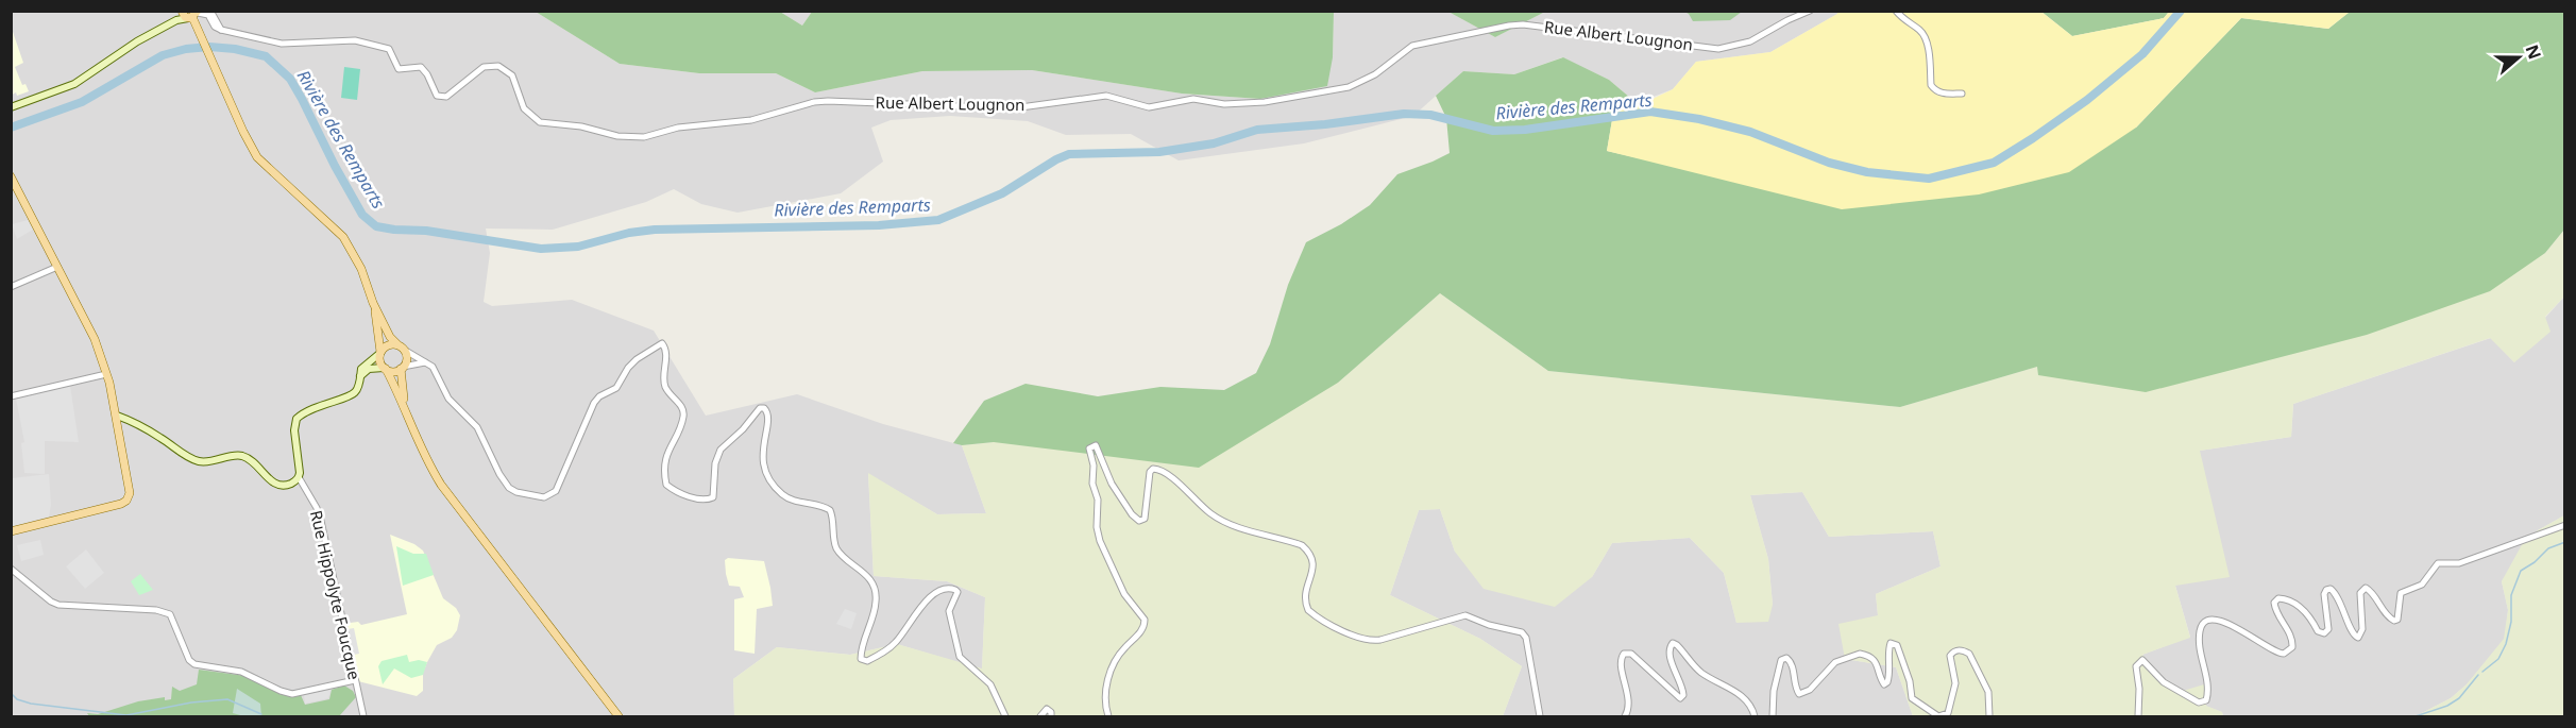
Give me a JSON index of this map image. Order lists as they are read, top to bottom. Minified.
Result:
{"streets":{"street":["Rue Albert Lougnon","Rue Hippolyte Foucque"]},"water":["Rivière des Remparts"],"north":"right"}
